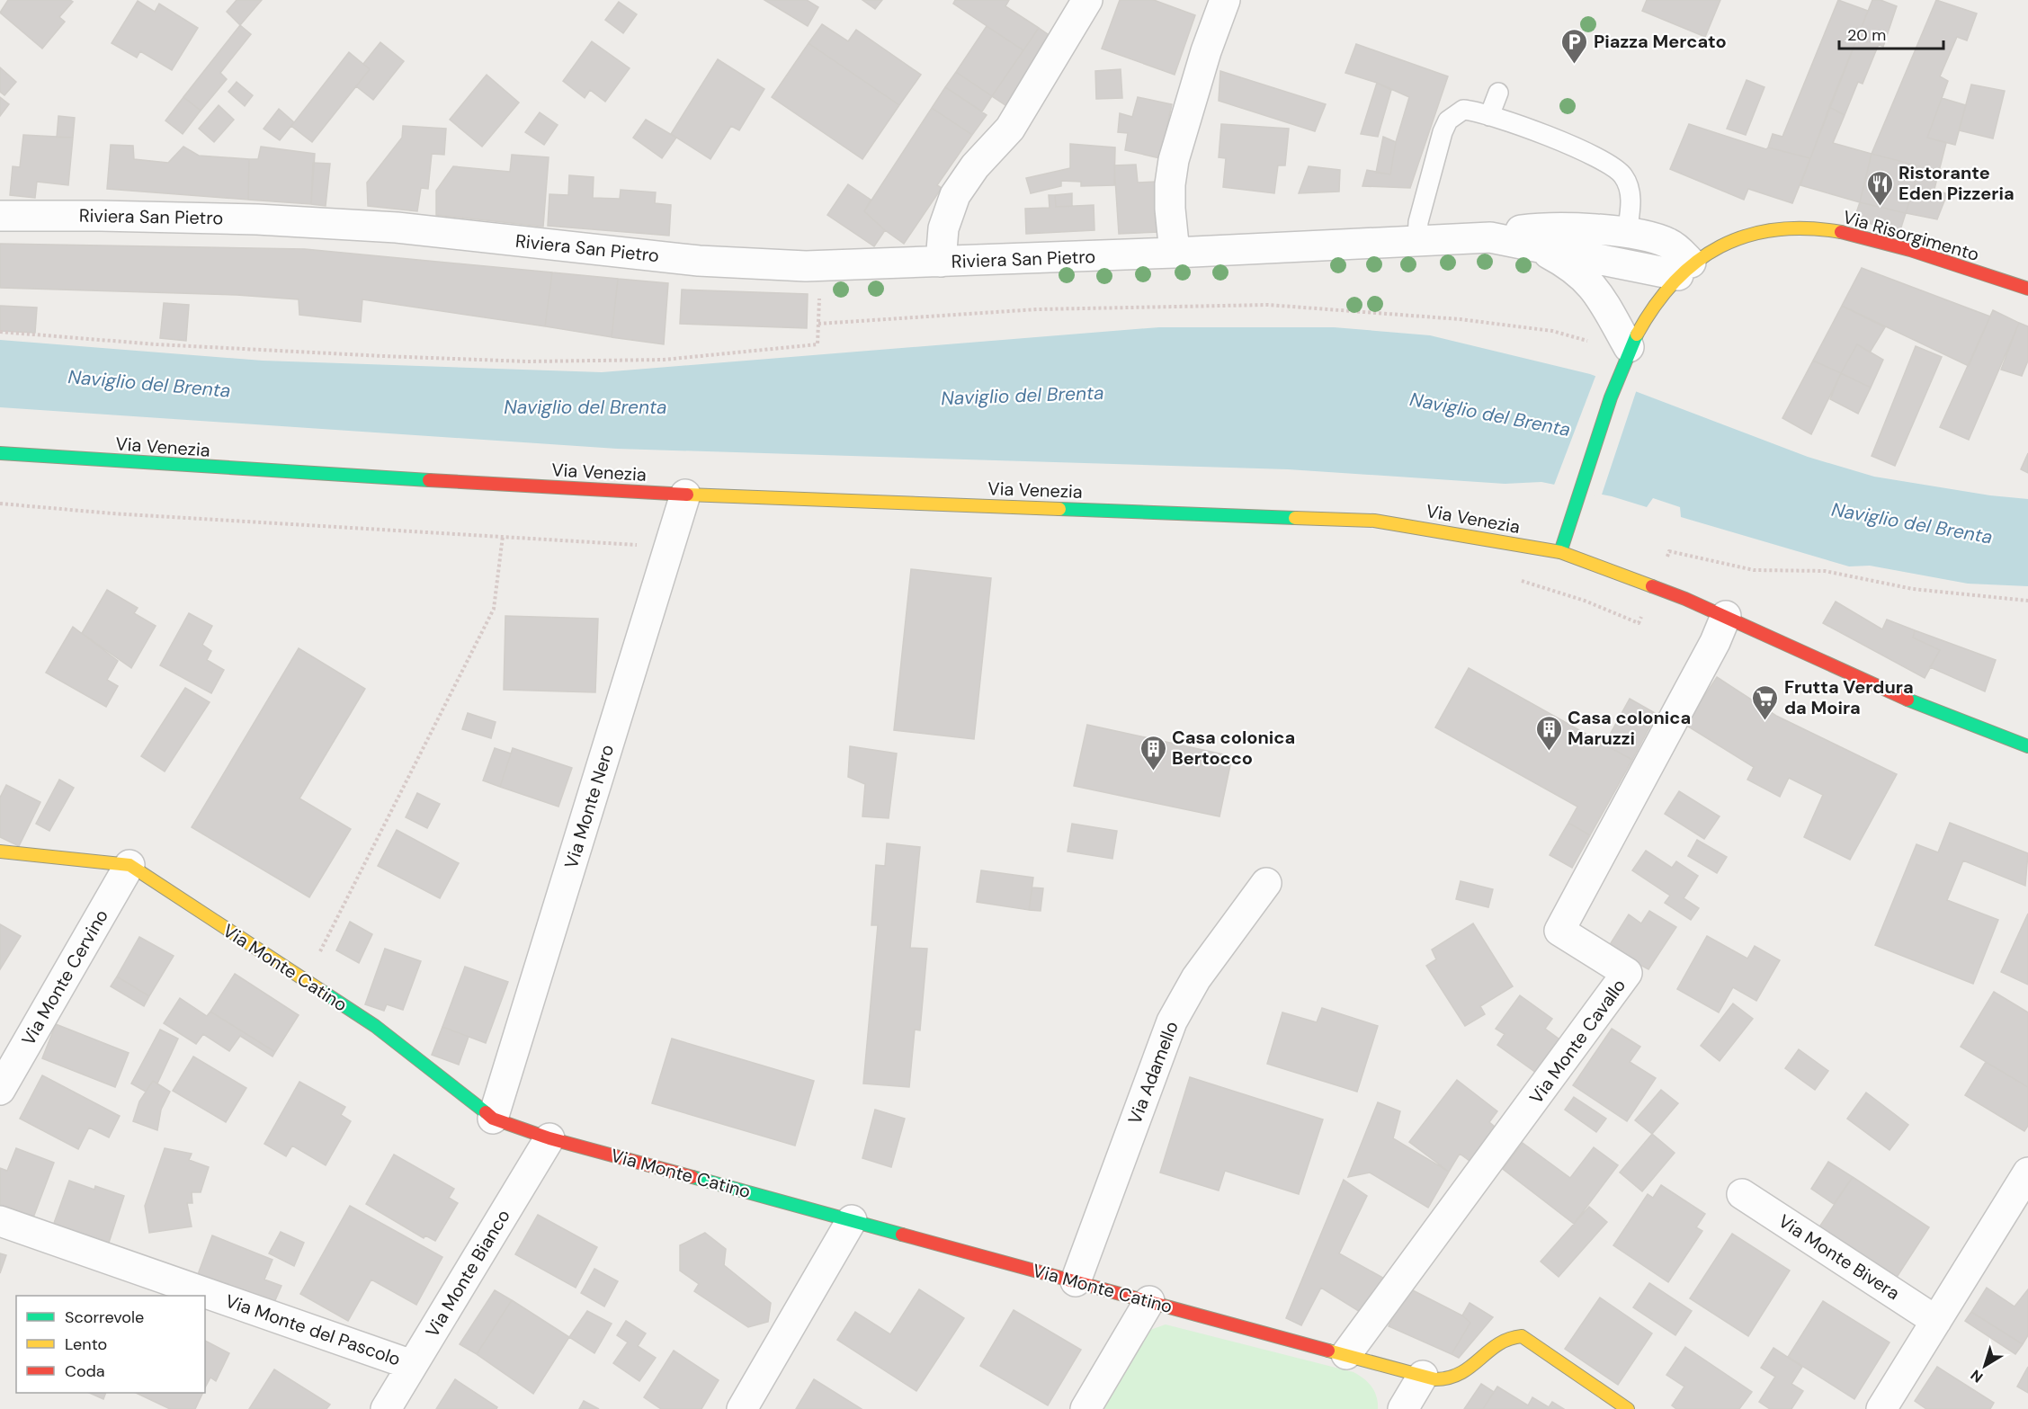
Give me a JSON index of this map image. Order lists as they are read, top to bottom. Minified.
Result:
{"streets":{"street":["Riviera San Pietro","Via Risorgimento","Via Venezia","Via Monte Nero","Via Monte Catino","Via Monte Cervino","Via Monte Cavallo","Via Adamello","Via Monte Bivera","Via Monte Bianco","Via Monte del Pascolo"]},"crossings":[["Via Risorgimento","Via Venezia"],["Via Venezia","Via Monte Nero"],["Via Venezia","Via Monte Cavallo"],["Via Monte Nero","Via Monte Catino"],["Via Monte Catino","Via Monte Cervino"],["Via Monte Catino","Via Monte Cavallo"],["Via Monte Catino","Via Adamello"],["Via Monte Catino","Via Monte Bianco"],["Via Monte Bianco","Via Monte del Pascolo"]],"water":["Naviglio del Brenta"],"places":{"parking":["Piazza Mercato"],"restaurant":["Ristorante Eden Pizzeria"],"supermarket":["Frutta Verdura da Moira"],"building":["Casa colonica Maruzzi","Casa colonica Bertocco"]},"legend":["Scorrevole","Lento","Coda"],"scale_bar":"20 m","north":"bottom left"}
